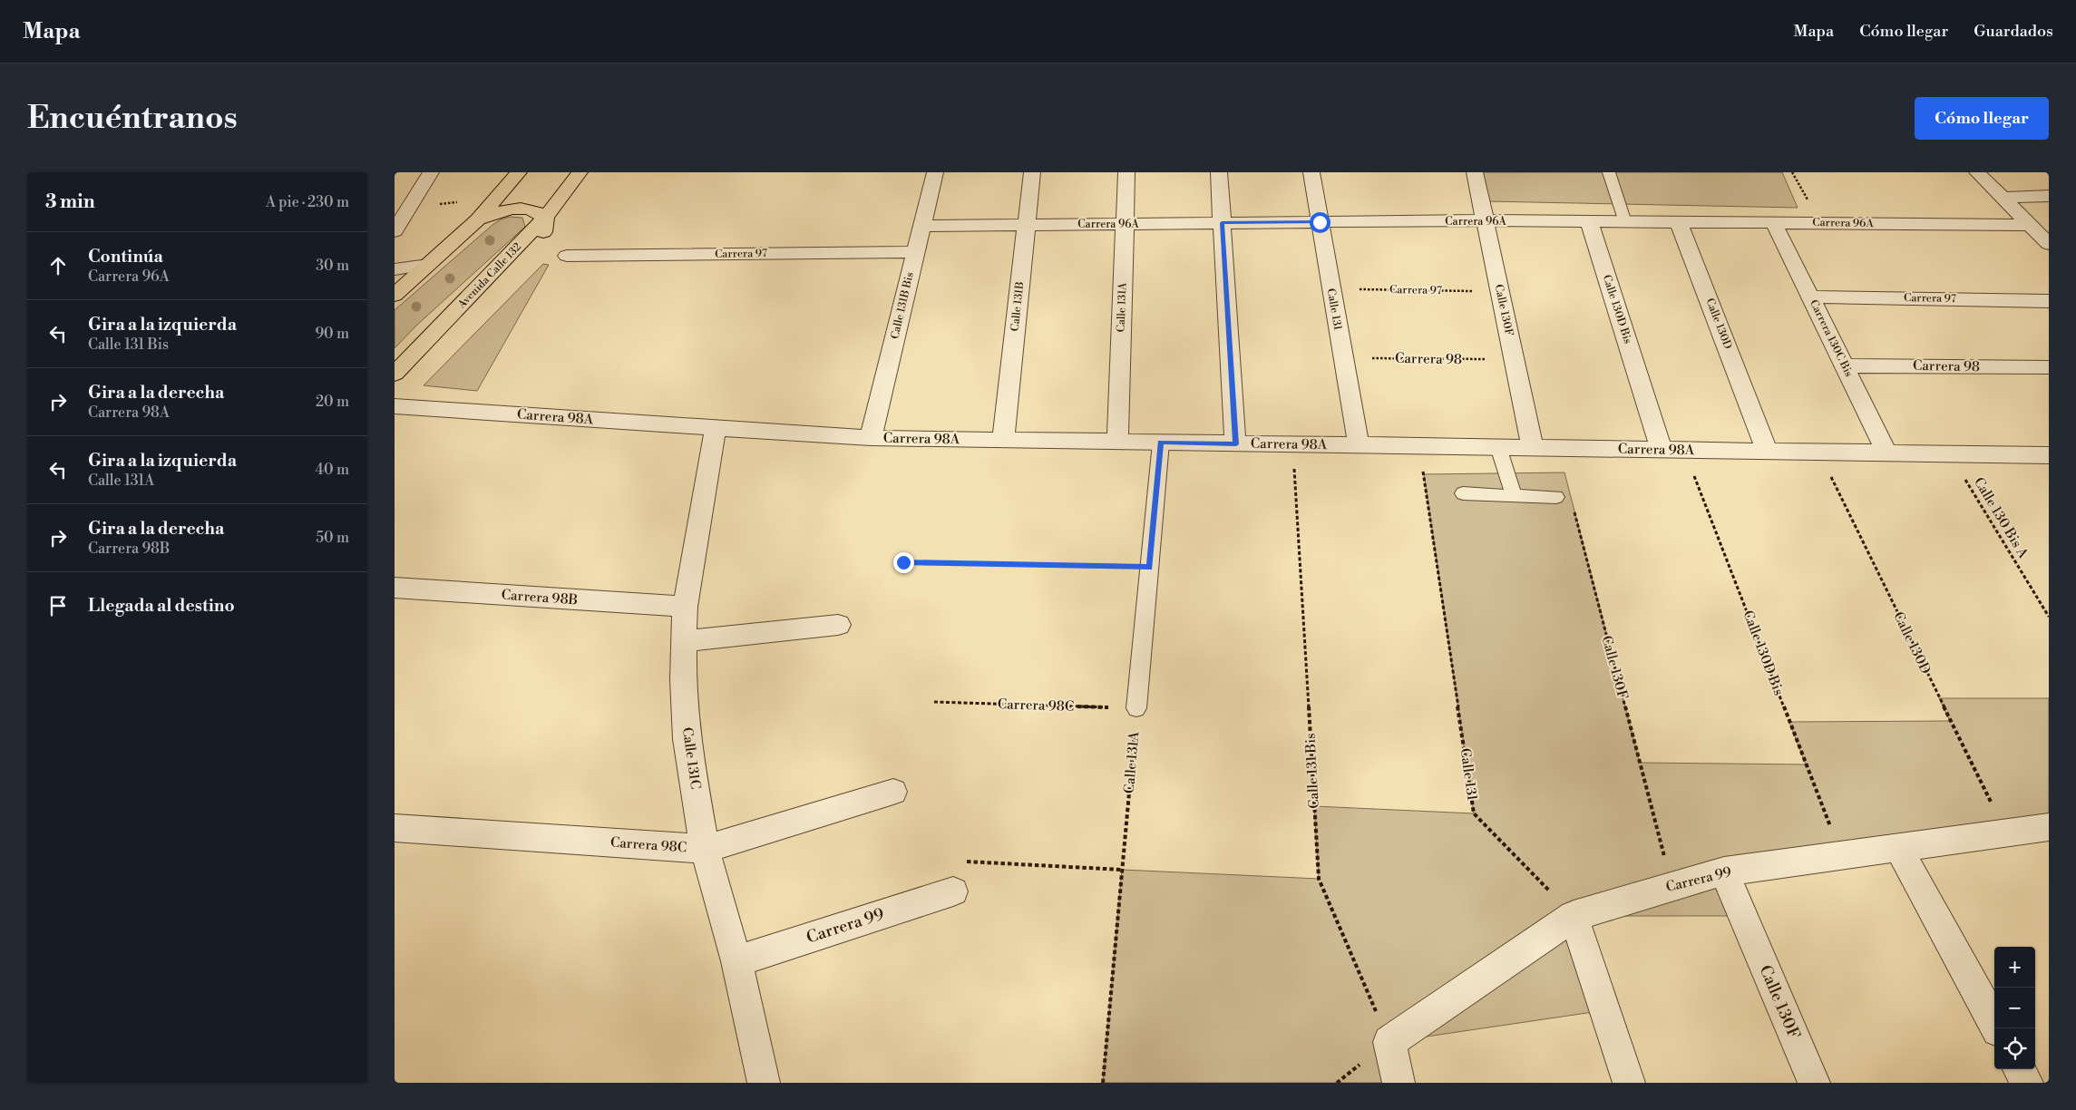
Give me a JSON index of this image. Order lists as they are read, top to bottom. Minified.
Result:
{"streets":{"main road":["Avenida Calle 132"],"street":["Carrera 96A","Carrera 97","Calle 131B Bis","Calle 131B","Calle 131A","Calle 131","Calle 130D Bis","Calle 130F","Calle 130D","Carrera 130C Bis","Carrera 98","Carrera 98A","Carrera 98B","Carrera 98C","Calle 131C","Carrera 99"],"path":["Calle 130 Bis A","Calle 131 Bis"]},"crossings":[["Carrera 96A","Calle 131B Bis"],["Carrera 96A","Calle 131B"],["Carrera 96A","Calle 131A"],["Carrera 96A","Calle 131"],["Carrera 96A","Calle 130D Bis"],["Carrera 96A","Calle 130F"],["Carrera 96A","Calle 130D"],["Carrera 96A","Carrera 130C Bis"],["Carrera 97","Calle 131B Bis"],["Carrera 97","Calle 131"],["Carrera 97","Calle 130F"],["Carrera 97","Carrera 130C Bis"],["Calle 131B Bis","Carrera 98A"],["Calle 131B","Carrera 98A"],["Calle 131A","Carrera 98A"],["Calle 131A","Carrera 98C"],["Calle 131","Carrera 98"],["Calle 131","Carrera 98A"],["Calle 131","Carrera 99"],["Calle 130D Bis","Carrera 98A"],["Calle 130D Bis","Carrera 99"],["Calle 130F","Carrera 98"],["Calle 130F","Carrera 98A"],["Calle 130F","Carrera 99"],["Calle 130D","Carrera 98A"],["Calle 130D","Carrera 99"],["Carrera 130C Bis","Carrera 98"],["Carrera 130C Bis","Carrera 98A"],["Carrera 98A","Calle 130 Bis A"],["Carrera 98A","Calle 131C"],["Carrera 98A","Calle 131 Bis"],["Carrera 98B","Calle 131C"],["Carrera 98C","Calle 131C"],["Calle 131C","Carrera 99"],["Calle 131 Bis","Carrera 99"]],"page":{"header":"Mapa","nav":["Mapa","Cómo llegar","Guardados"],"buttons":"Cómo llegar","title":"Encuéntranos","heading":["3 min","A pie · 230 m"],"list":[["Continúa","Carrera 96A","30 m"],["Gira a la izquierda","Calle 131 Bis","90 m"],["Gira a la derecha","Carrera 98A","20 m"],["Gira a la izquierda","Calle 131A","40 m"],["Gira a la derecha","Carrera 98B","50 m"],"Llegada al destino"],"map_buttons":["+","−"]}}
